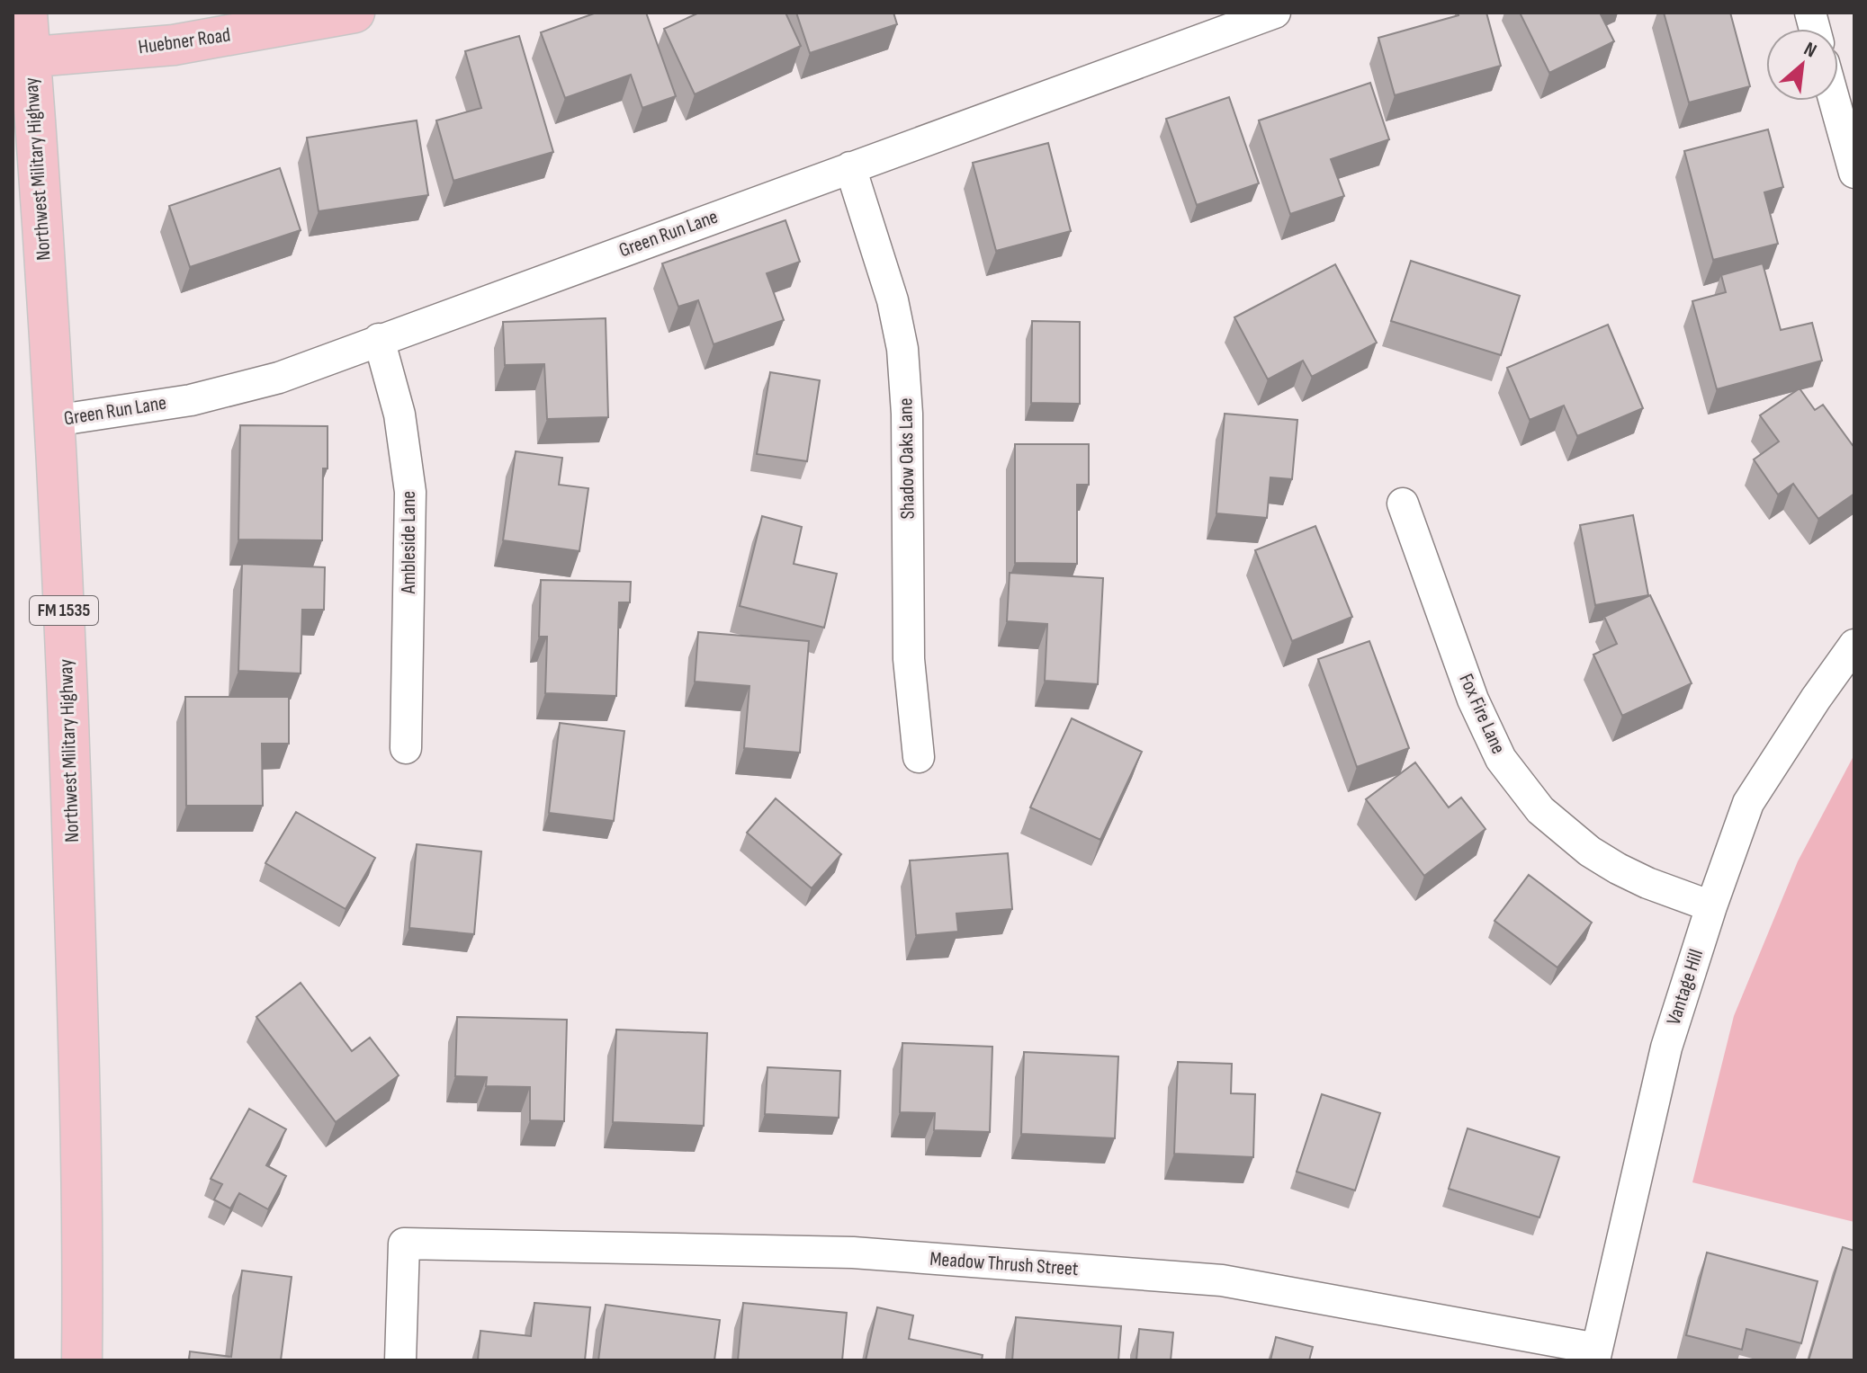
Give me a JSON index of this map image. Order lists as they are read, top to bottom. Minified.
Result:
{"streets":{"main road":["Huebner Road","Northwest Military Highway","FM 1535"],"street":["Green Run Lane","Shadow Oaks Lane","Ambleside Lane","Fox Fire Lane","Vantage Hill","Meadow Thrush Street"]},"crossings":[["Huebner Road","Northwest Military Highway"],["Northwest Military Highway","Green Run Lane"],["Green Run Lane","Shadow Oaks Lane"],["Green Run Lane","Ambleside Lane"],["Fox Fire Lane","Vantage Hill"],["Vantage Hill","Meadow Thrush Street"]],"north":"top right"}
